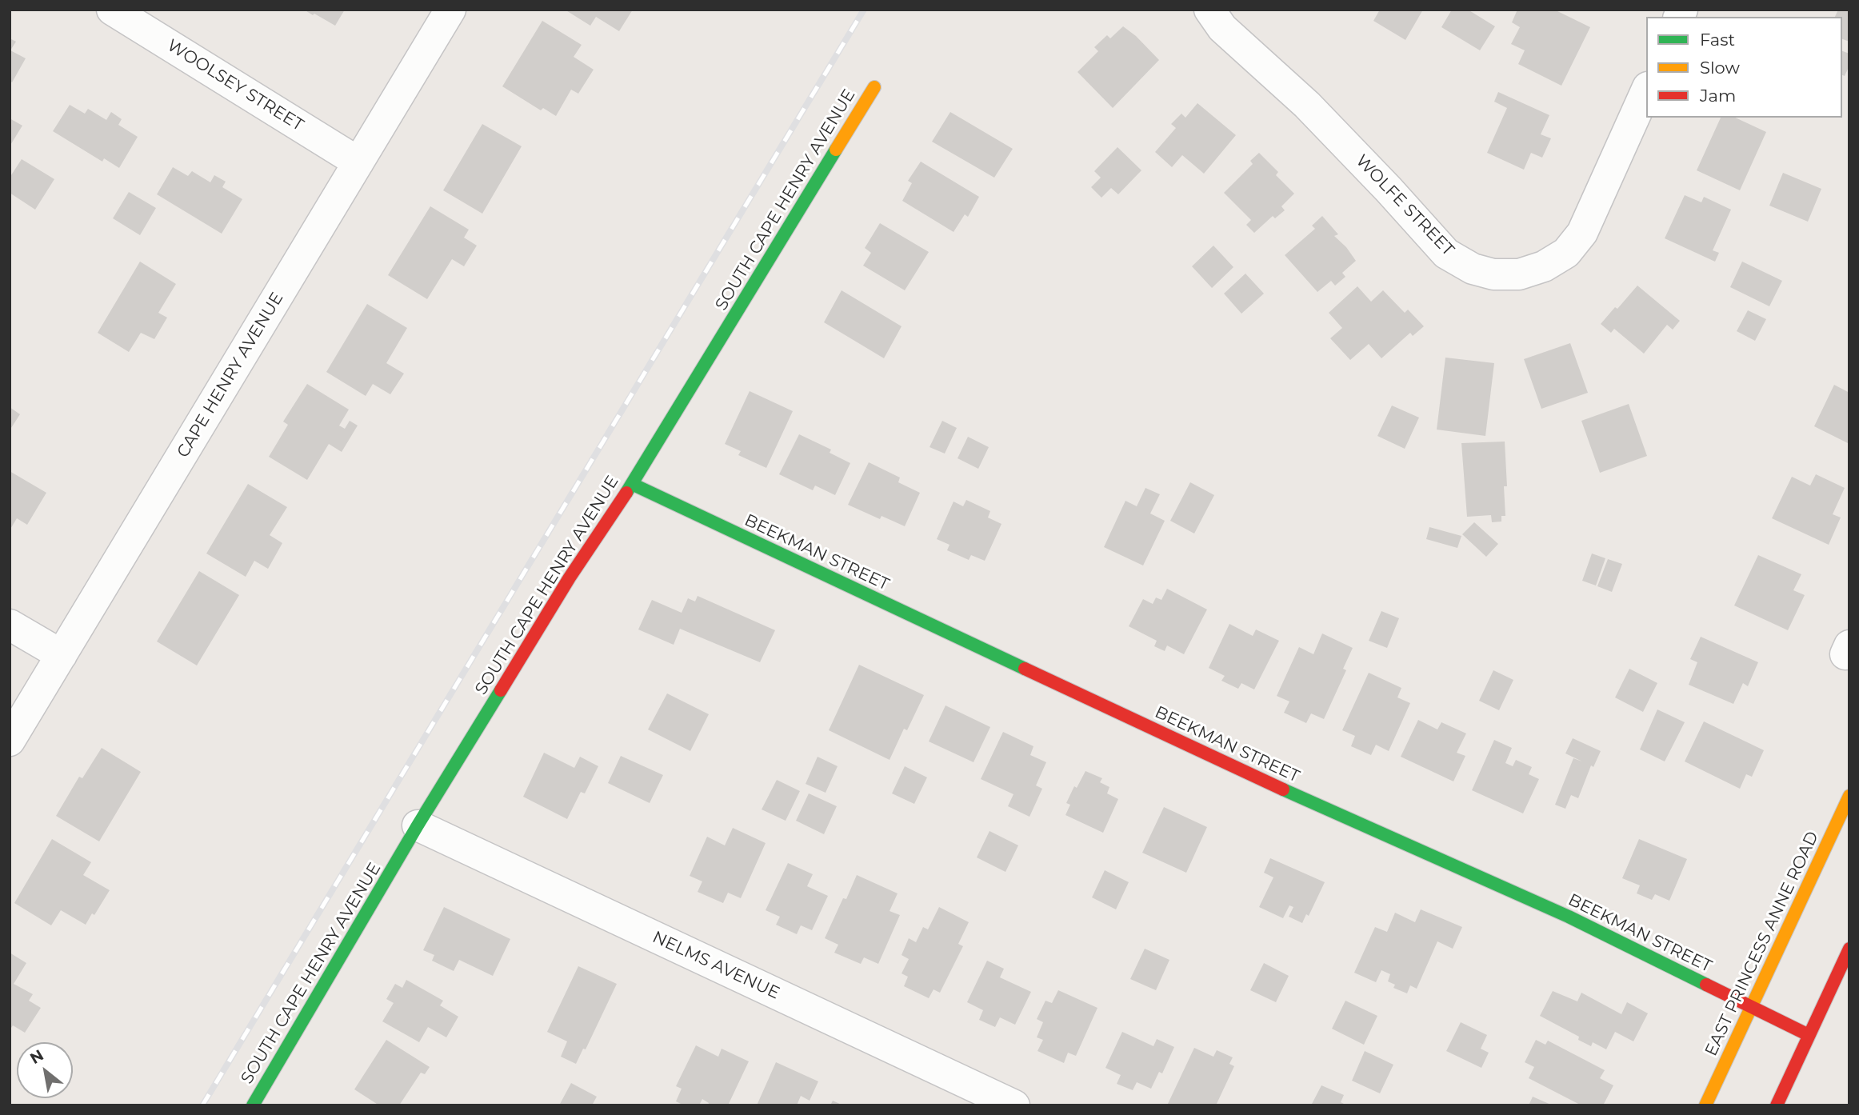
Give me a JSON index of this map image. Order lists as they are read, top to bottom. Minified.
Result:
{"streets":{"street":["WOOLSEY STREET","SOUTH CAPE HENRY AVENUE","WOLFE STREET","CAPE HENRY AVENUE","BEEKMAN STREET","EAST PRINCESS ANNE ROAD","NELMS AVENUE"]},"crossings":[["WOOLSEY STREET","CAPE HENRY AVENUE"],["SOUTH CAPE HENRY AVENUE","BEEKMAN STREET"],["SOUTH CAPE HENRY AVENUE","NELMS AVENUE"],["BEEKMAN STREET","EAST PRINCESS ANNE ROAD"]],"legend":["Fast","Slow","Jam"],"north":"top left"}
